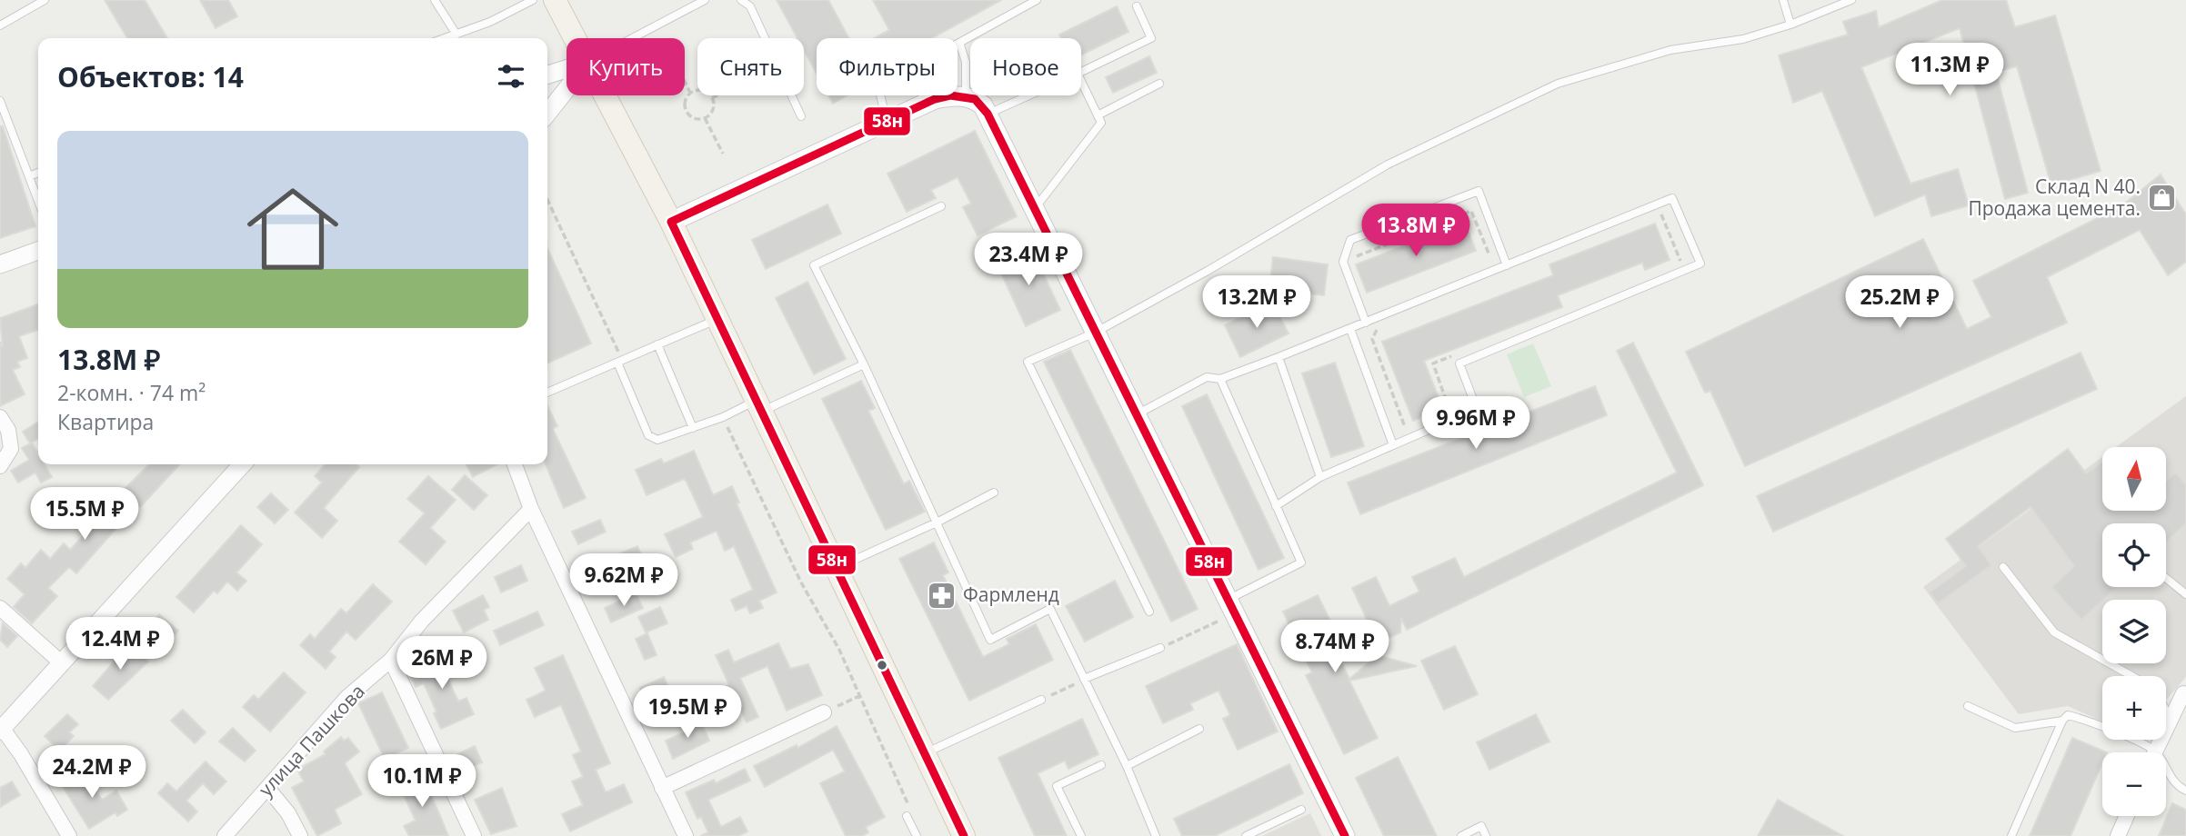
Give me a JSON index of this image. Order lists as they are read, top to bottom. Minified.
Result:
{"streets":{"street":["улица Пашкова"]},"places":{"shop":["Склад N 40. Продажа цемента."],"pharmacy":["Фармленд"]},"lines":["transit line 58н"],"north":"top","page":{"chip":["Купить","Снять","Фильтры","Новое"],"heading":"Объектов: 14","price":["11.3M ₽","13.8M ₽","23.4M ₽","13.2M ₽","25.2M ₽","9.96M ₽","15.5M ₽","9.62M ₽","12.4M ₽","8.74M ₽","26M ₽","19.5M ₽","24.2M ₽","10.1M ₽"],"list":[{"name":"13.8M ₽","note":"2-комн. · 74 m² · Квартира"}],"map_buttons":["+","−"]}}
